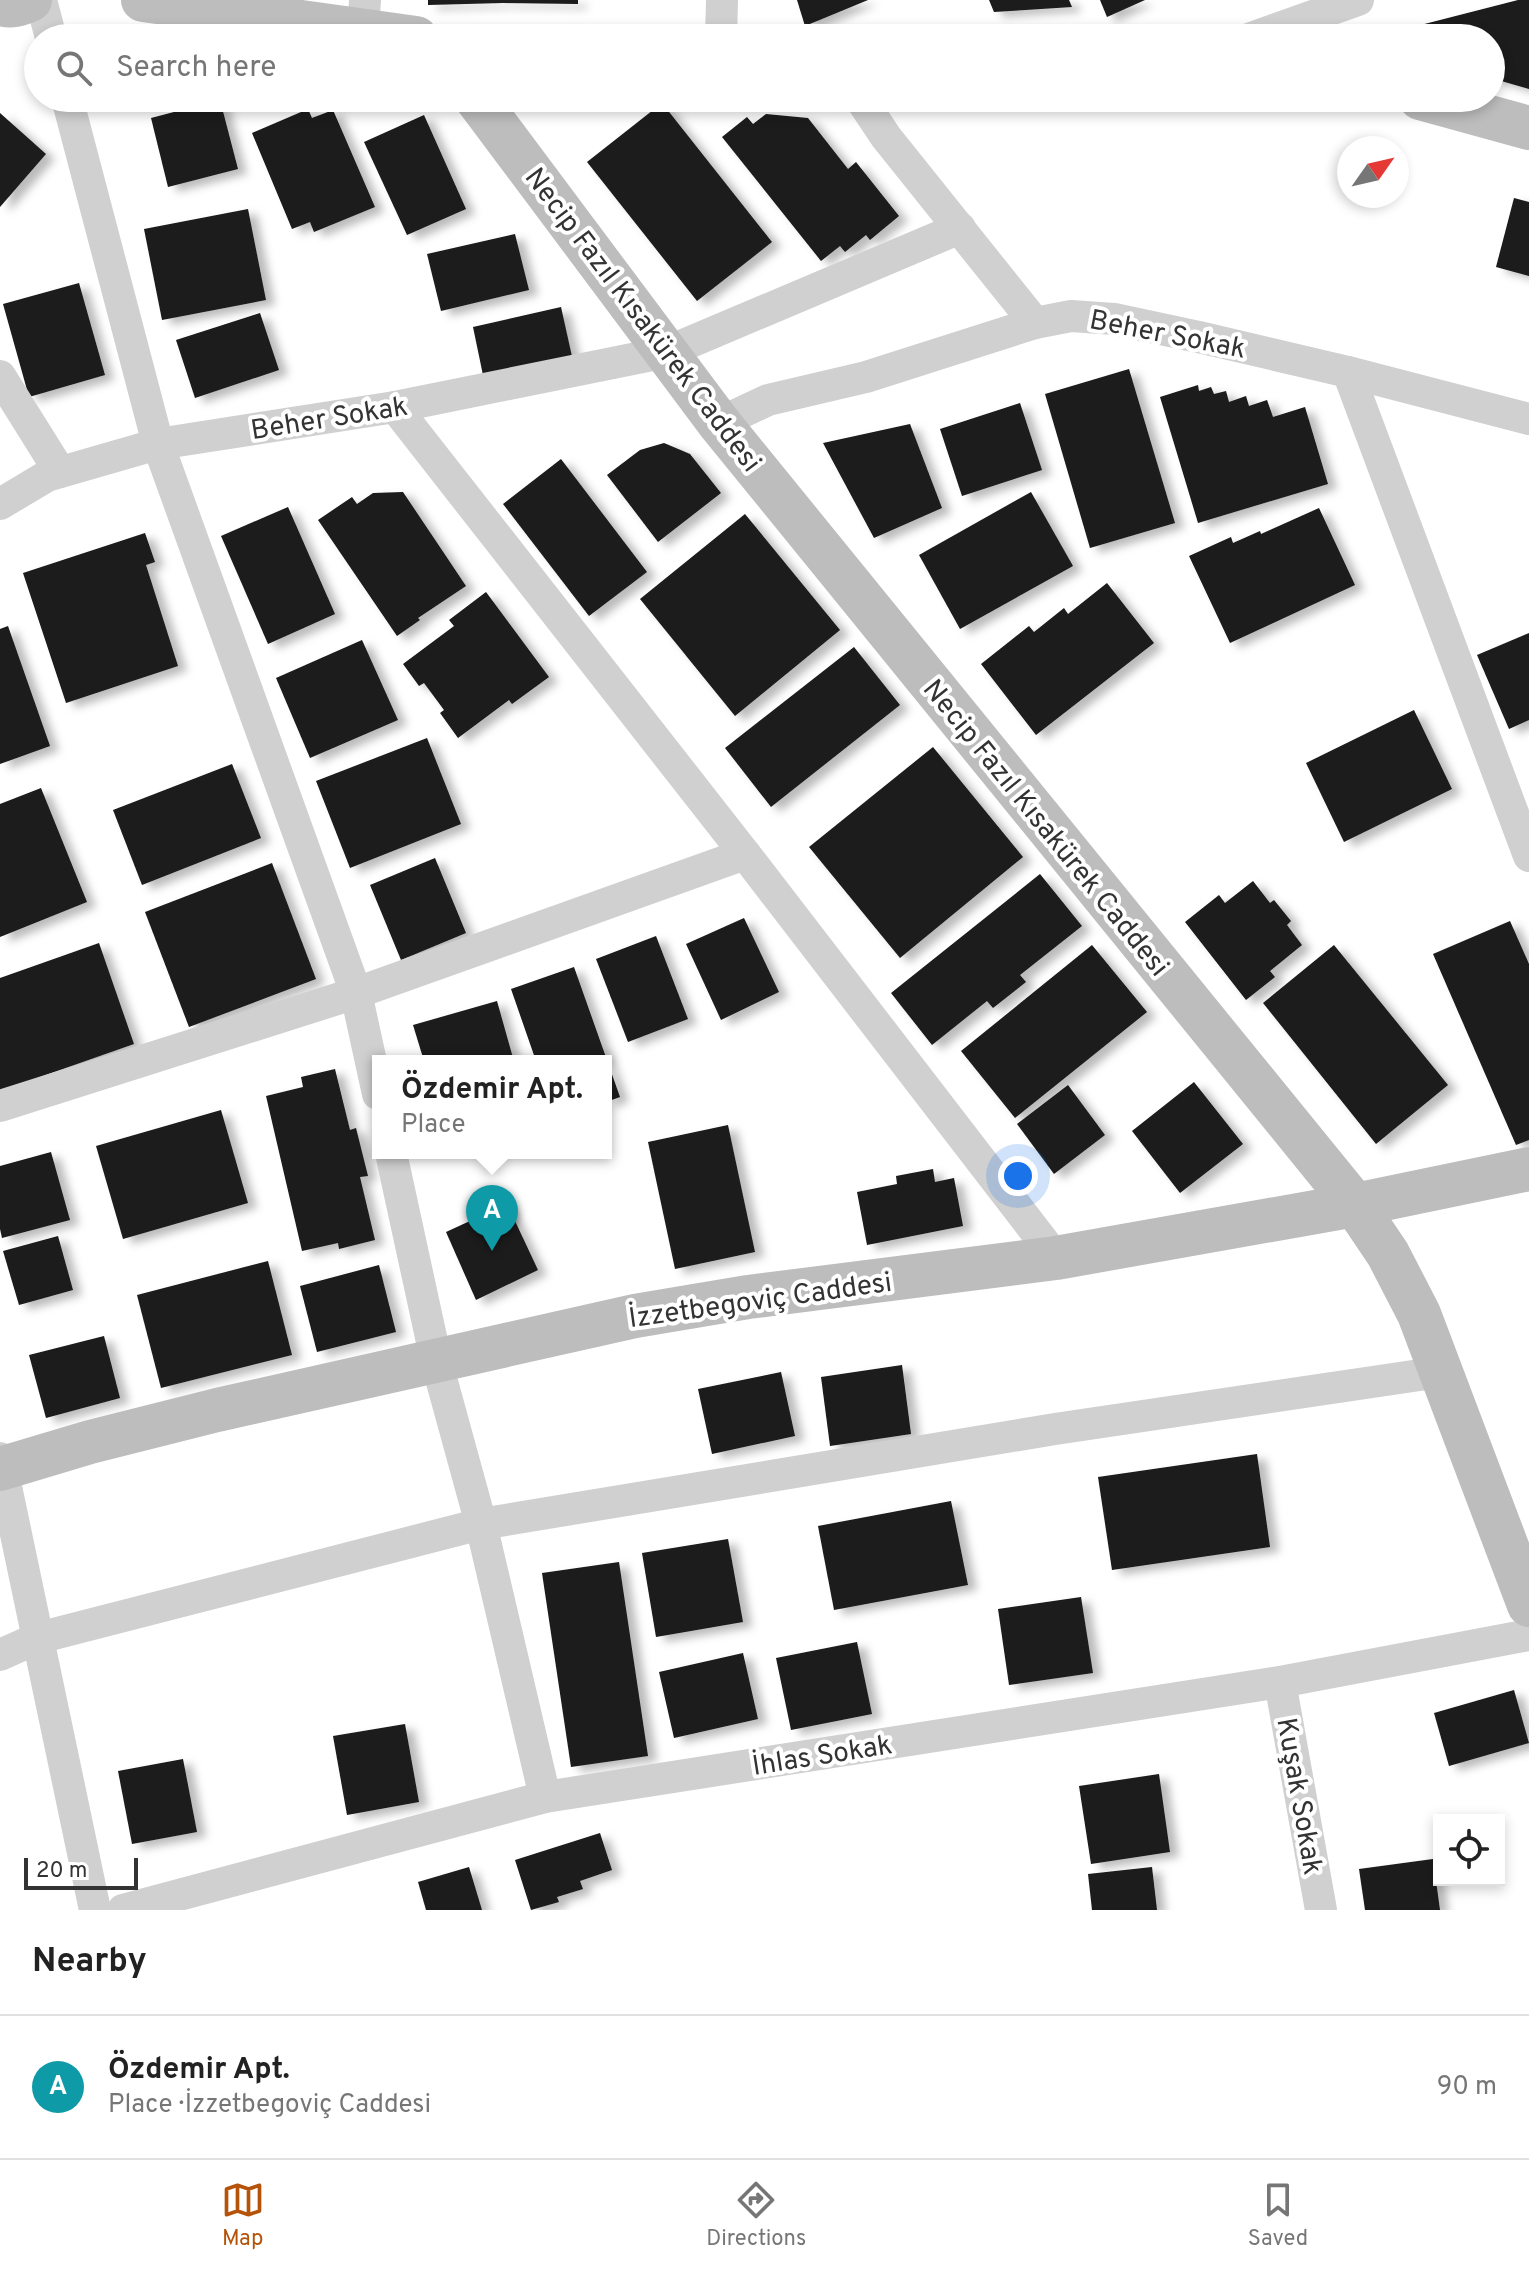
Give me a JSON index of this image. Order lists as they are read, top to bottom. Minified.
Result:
{"streets":{"street":["Necip Fazıl Kısakürek Caddesi","Beher Sokak","İzzetbegoviç Caddesi","İhlas Sokak","Kuşak Sokak"]},"crossings":[["Necip Fazıl Kısakürek Caddesi","Beher Sokak"],["Necip Fazıl Kısakürek Caddesi","İzzetbegoviç Caddesi"],["İhlas Sokak","Kuşak Sokak"]],"scale_bar":"20 m","north":"top right","page":{"search":"Search here","popup":["Özdemir Apt.","Place"],"pins":"A","scale":"20 m","heading":"Nearby","list":[{"mark":"A","name":"Özdemir Apt.","note":"Place · İzzetbegoviç Caddesi","value":"90 m"}],"nav":["Map","Directions","Saved"]}}
